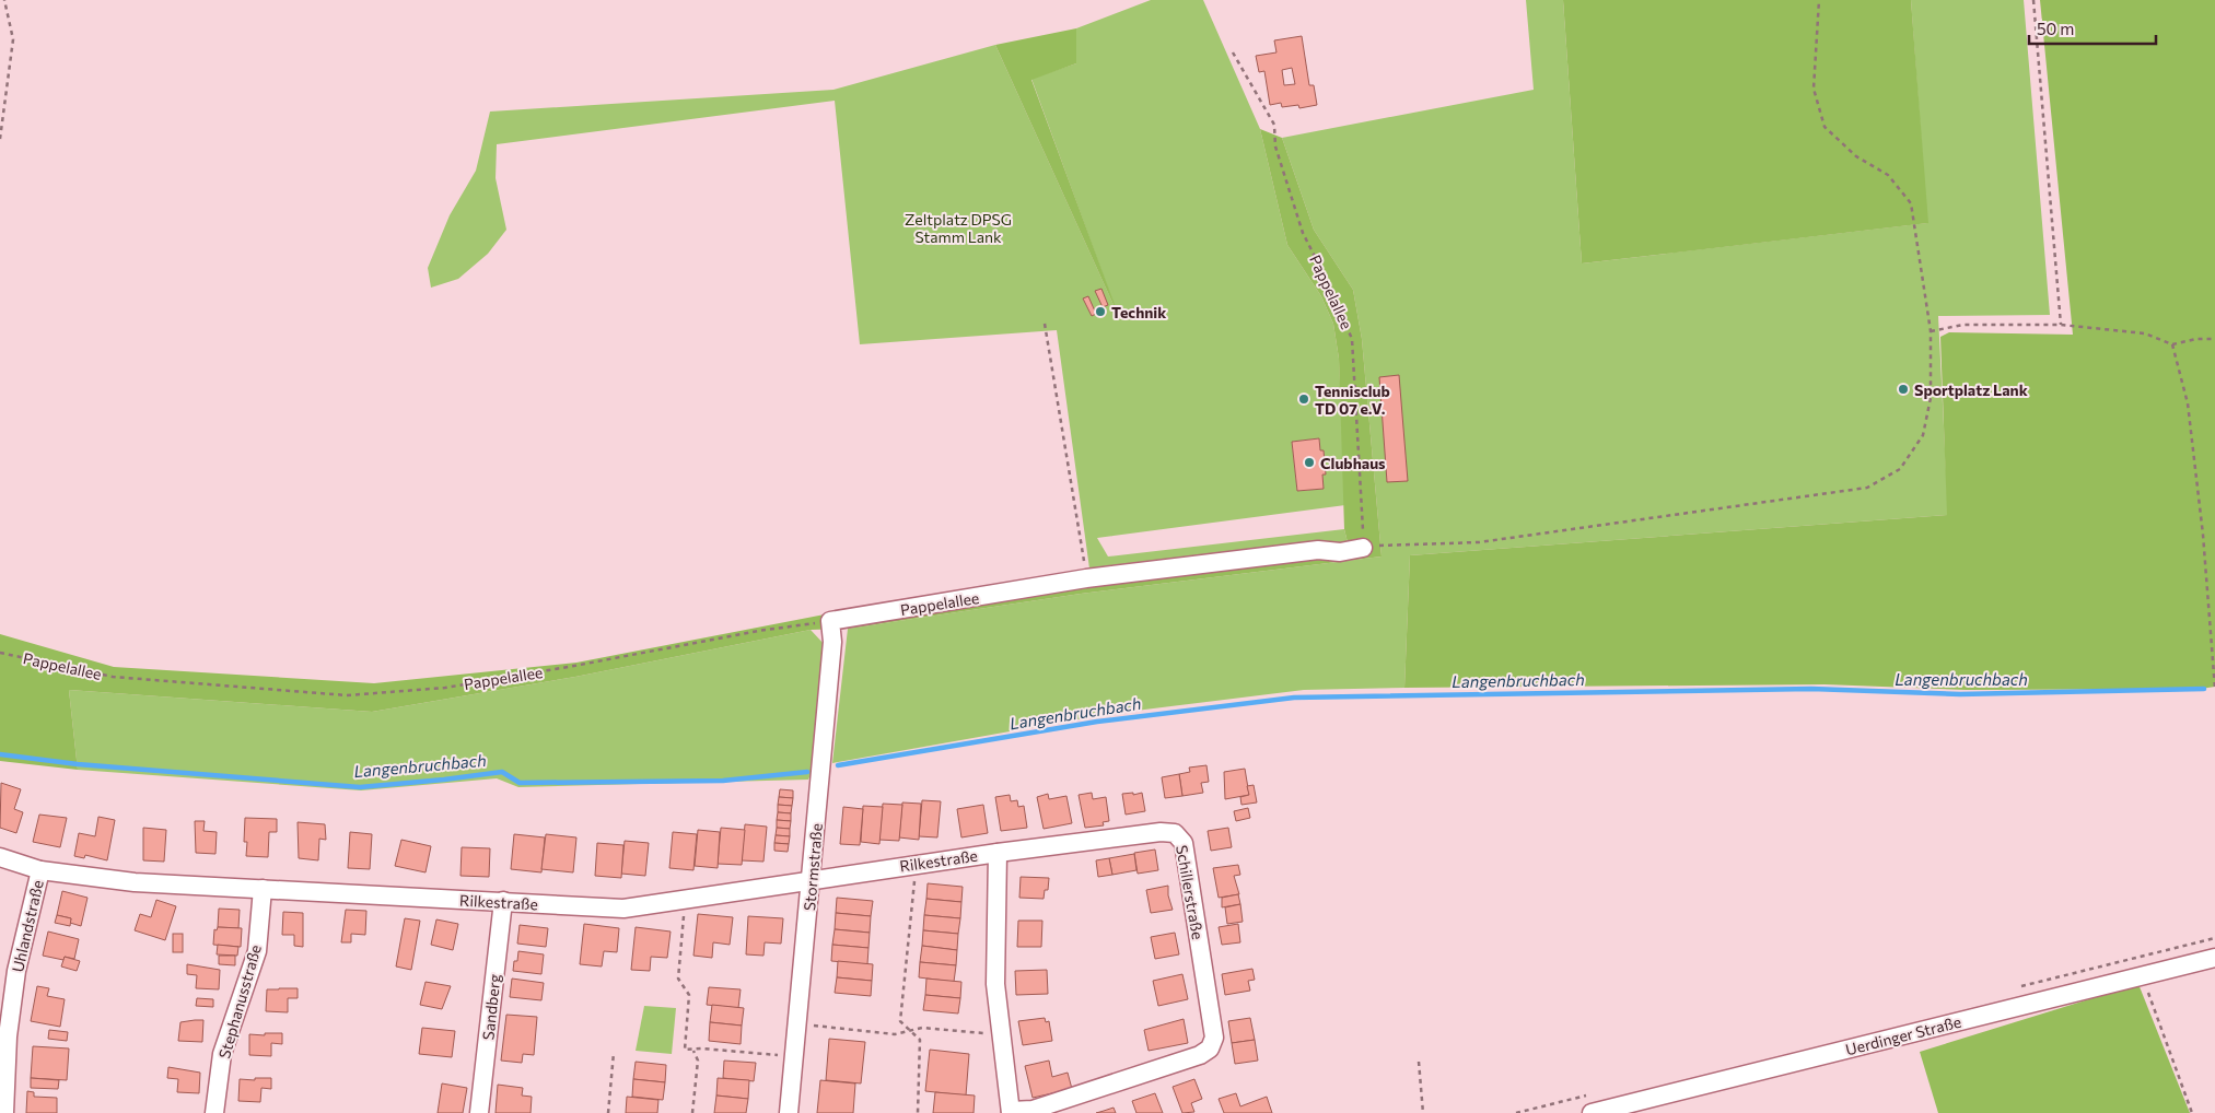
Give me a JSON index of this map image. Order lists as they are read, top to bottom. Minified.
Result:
{"streets":{"street":["Pappelallee","Rilkestraße","Stormstraße","Schillerstraße","Uhlandstraße","Stephanusstraße","Sandberg","Uerdinger Straße"]},"crossings":[["Pappelallee","Stormstraße"],["Rilkestraße","Stormstraße"],["Rilkestraße","Schillerstraße"],["Rilkestraße","Uhlandstraße"],["Rilkestraße","Stephanusstraße"],["Rilkestraße","Sandberg"]],"water":["Langenbruchbach"],"parks":["Zeltplatz DPSG Stamm Lank"],"places":["Technik","Sportplatz Lank","Tennisclub TD 07 e.V.","Clubhaus"],"scale_bar":"50 m"}
